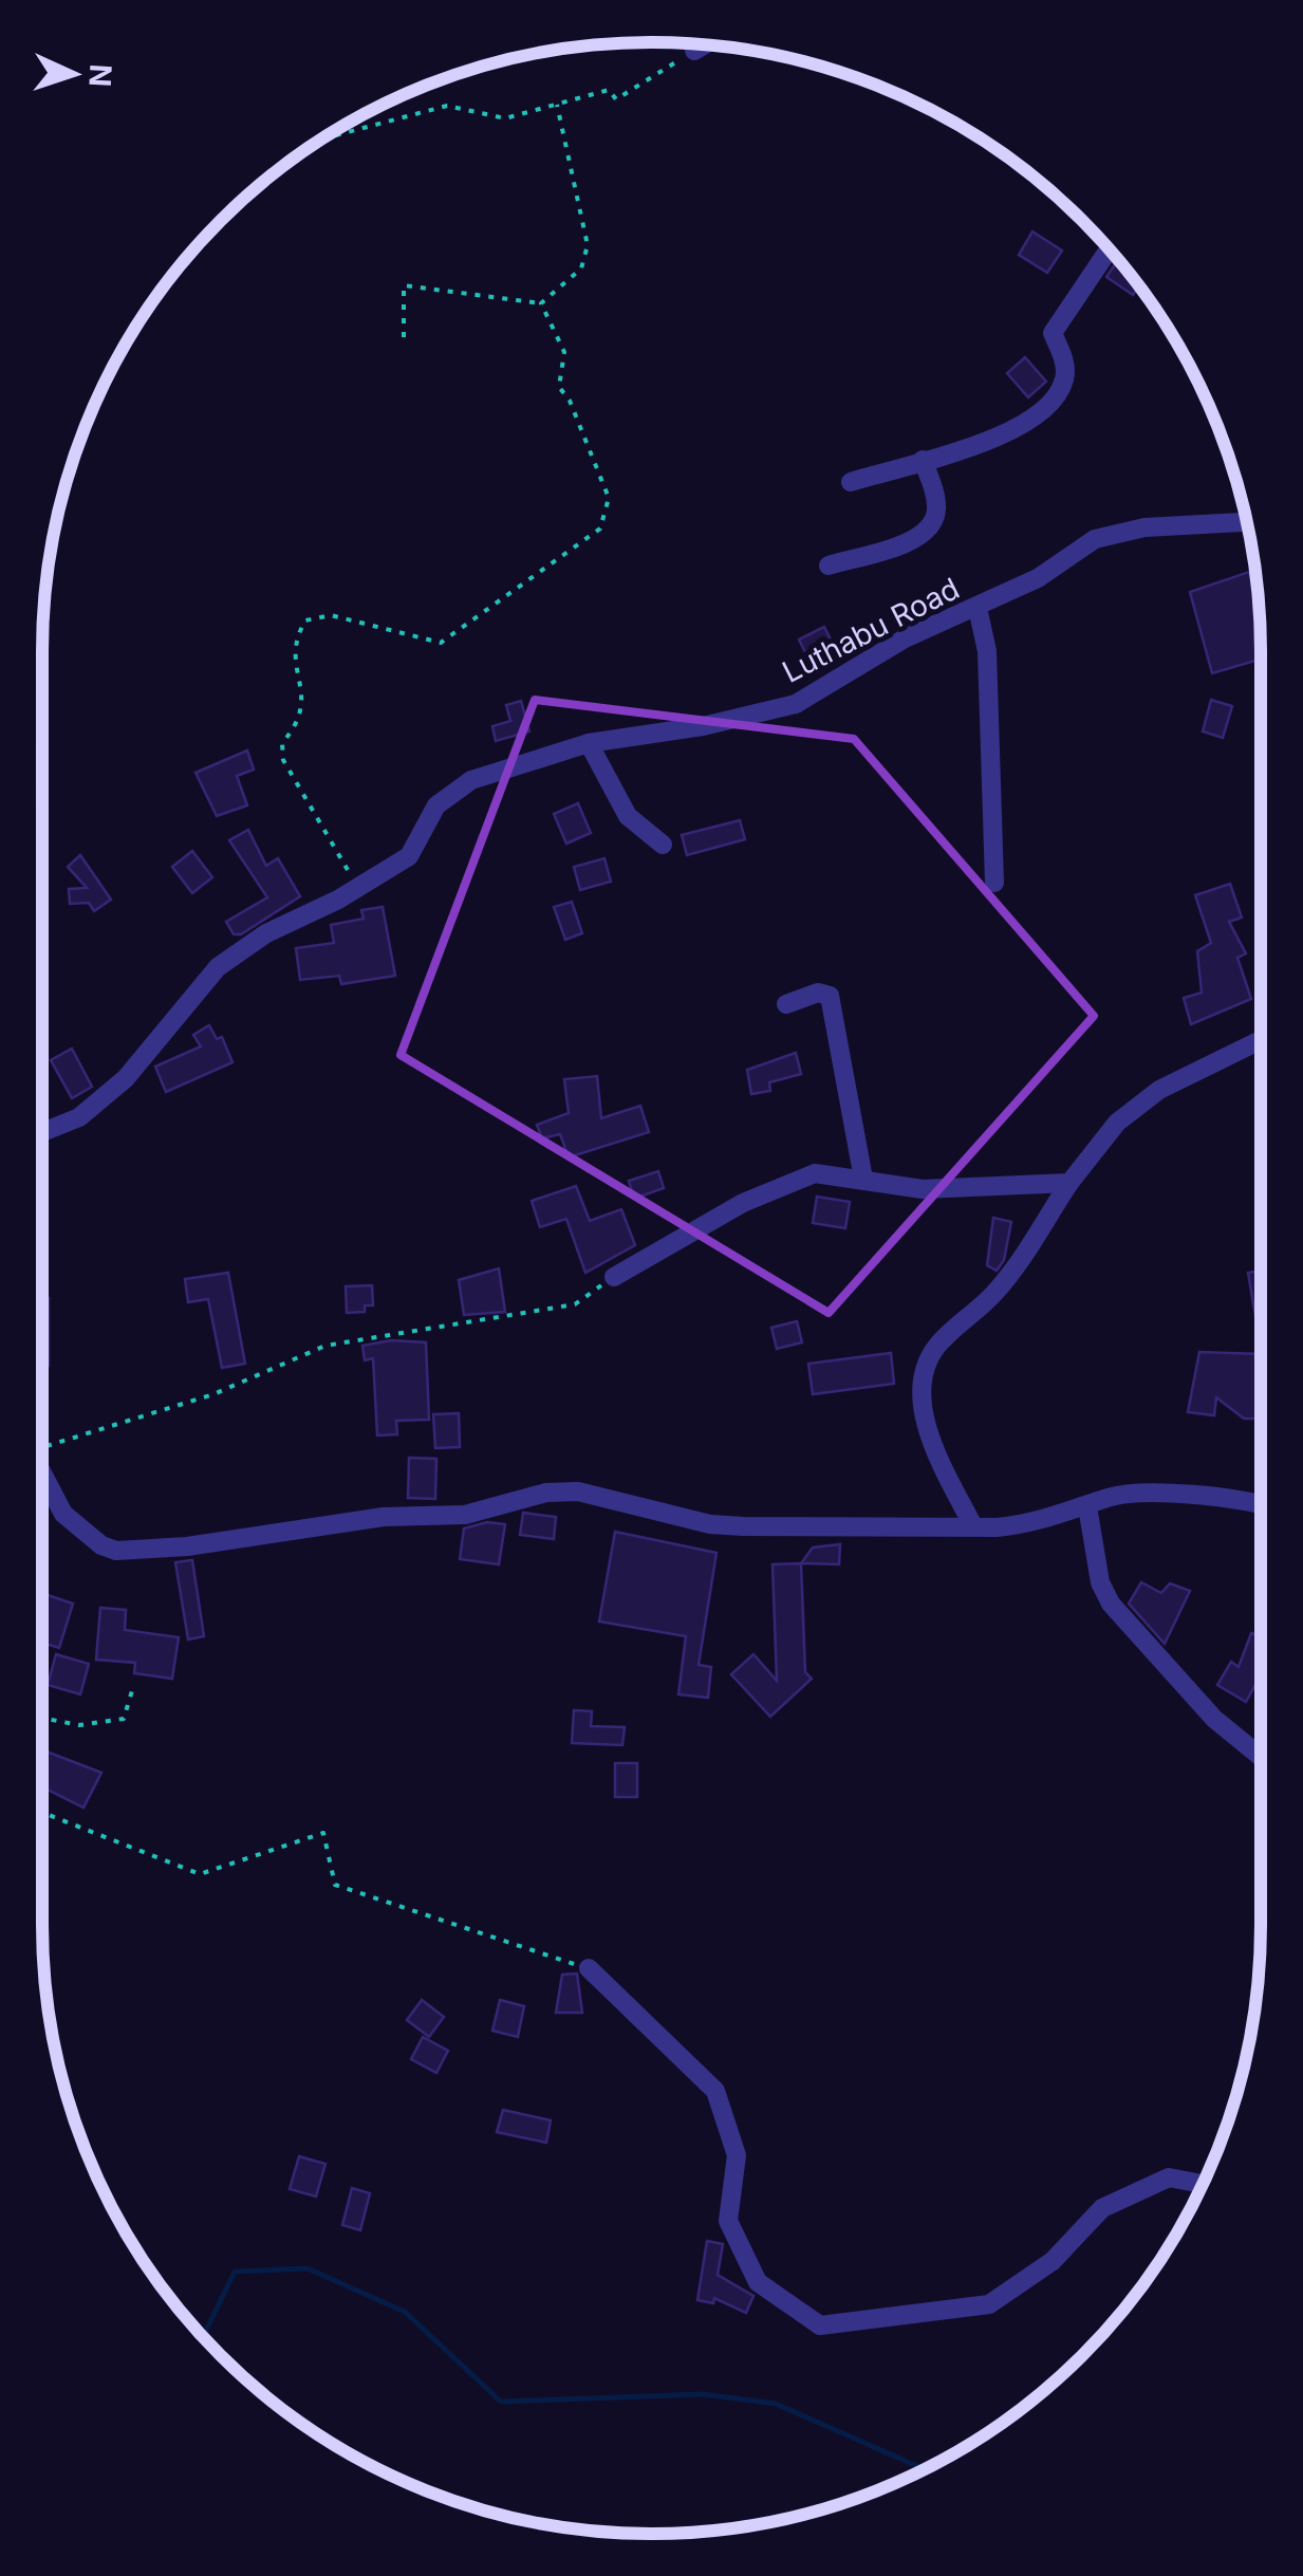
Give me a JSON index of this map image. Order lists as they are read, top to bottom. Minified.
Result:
{"streets":{"street":["Luthabu Road"]},"north":"right"}
